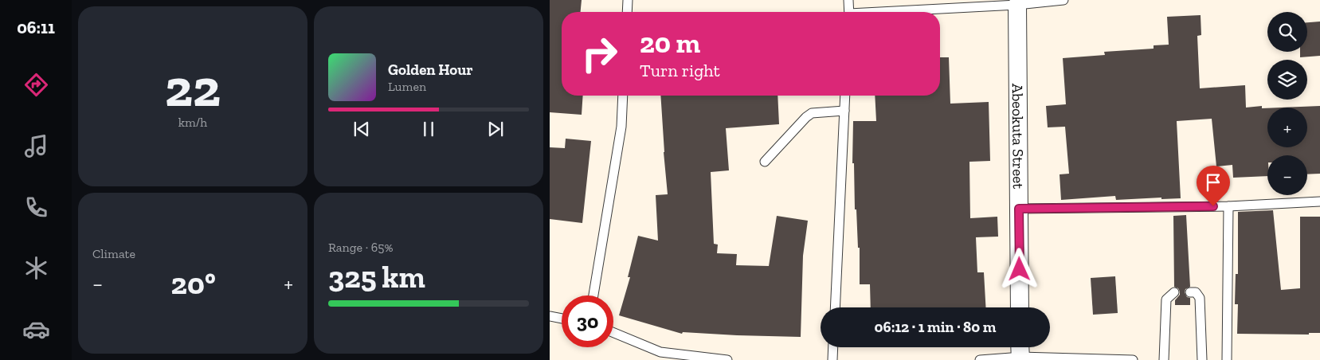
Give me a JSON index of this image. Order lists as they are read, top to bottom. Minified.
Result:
{"streets":{"street":["Abeokuta Street"]},"page":{"tabs":"06:11","tile":[["22","km/h"],"Climate",["Range · 65%","325 km"]],"map_buttons":["+","−"],"turn":["20 m","Turn right"],"song":["Golden Hour","Lumen"],"heat":["−","20°","+"],"limit":"30","trip":"06:12 · 1 min · 80 m"}}
